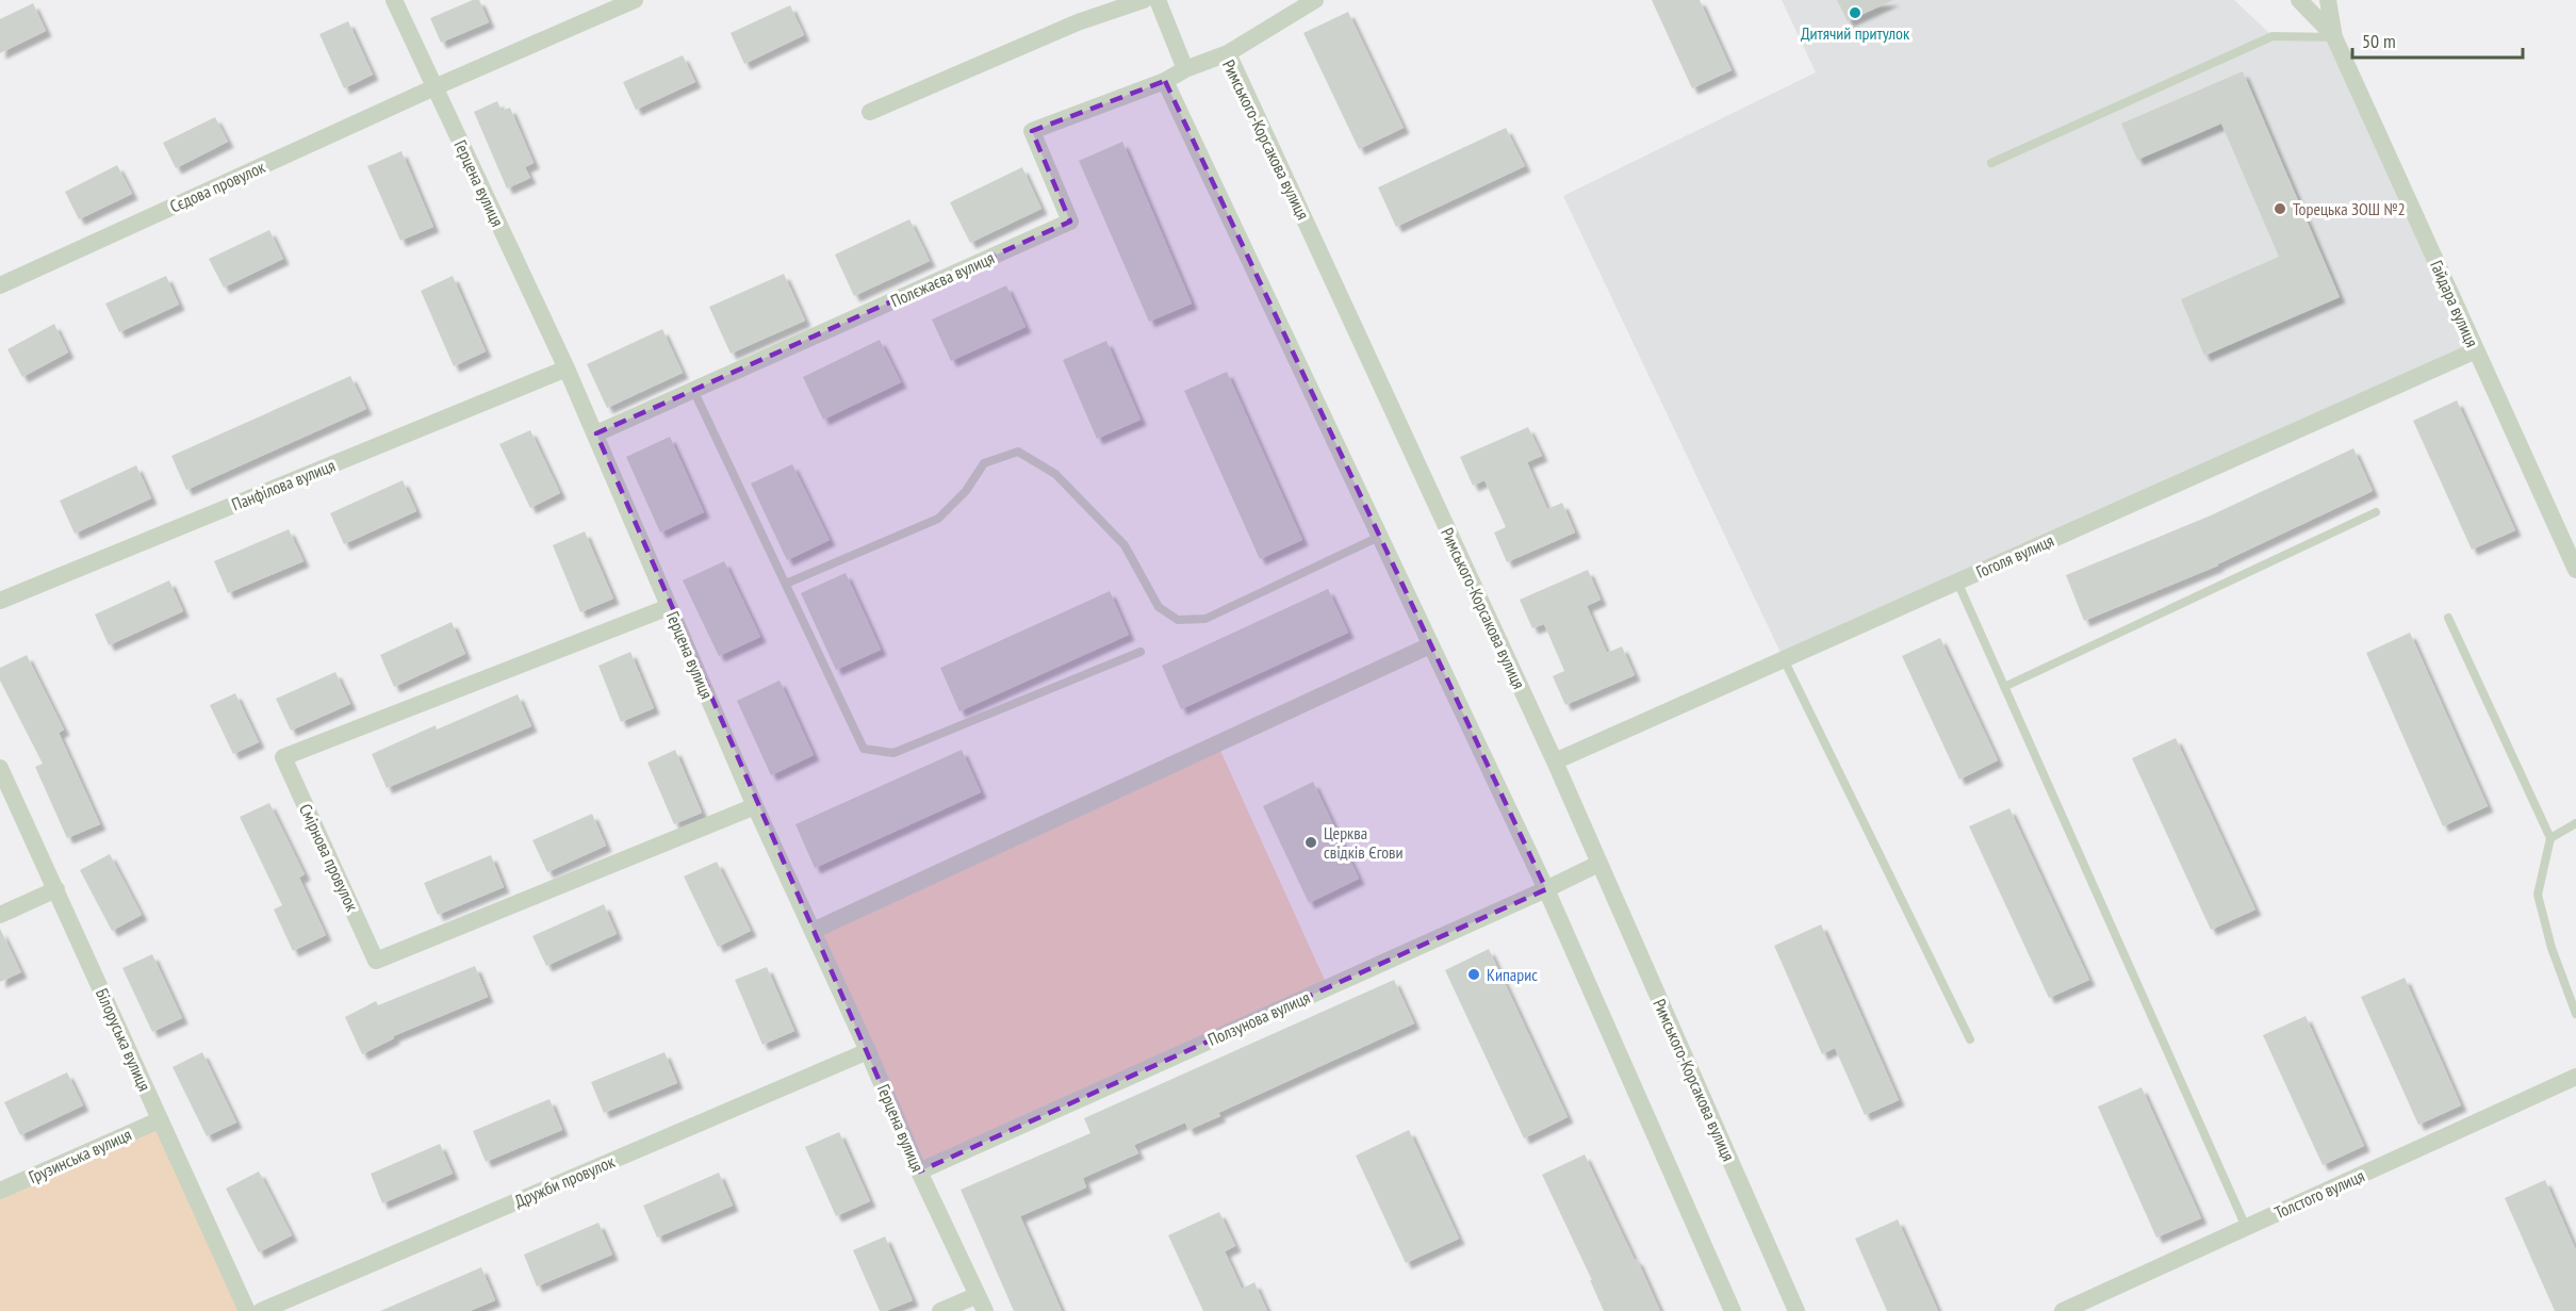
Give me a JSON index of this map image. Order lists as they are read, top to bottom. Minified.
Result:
{"streets":{"street":["Римського-Корсакова вулиця","Герцена вулиця","Сєдова провулок","Полєжаєва вулиця","Гайдара вулиця","Панфілова вулиця","Гоголя вулиця","Смірнова провулок","Ползунова вулиця","Білоруська вулиця","Грузинська вулиця","Дружби провулок","Толстого вулиця"]},"crossings":[["Римського-Корсакова вулиця","Полєжаєва вулиця"],["Римського-Корсакова вулиця","Гоголя вулиця"],["Римського-Корсакова вулиця","Ползунова вулиця"],["Герцена вулиця","Сєдова провулок"],["Герцена вулиця","Полєжаєва вулиця"],["Герцена вулиця","Панфілова вулиця"],["Герцена вулиця","Смірнова провулок"],["Герцена вулиця","Ползунова вулиця"],["Герцена вулиця","Дружби провулок"],["Гайдара вулиця","Гоголя вулиця"],["Білоруська вулиця","Грузинська вулиця"]],"places":["Дитячий притулок","Торецька ЗОШ №2","Церква свідків Єгови","Кипарис"],"scale_bar":"50 m"}
